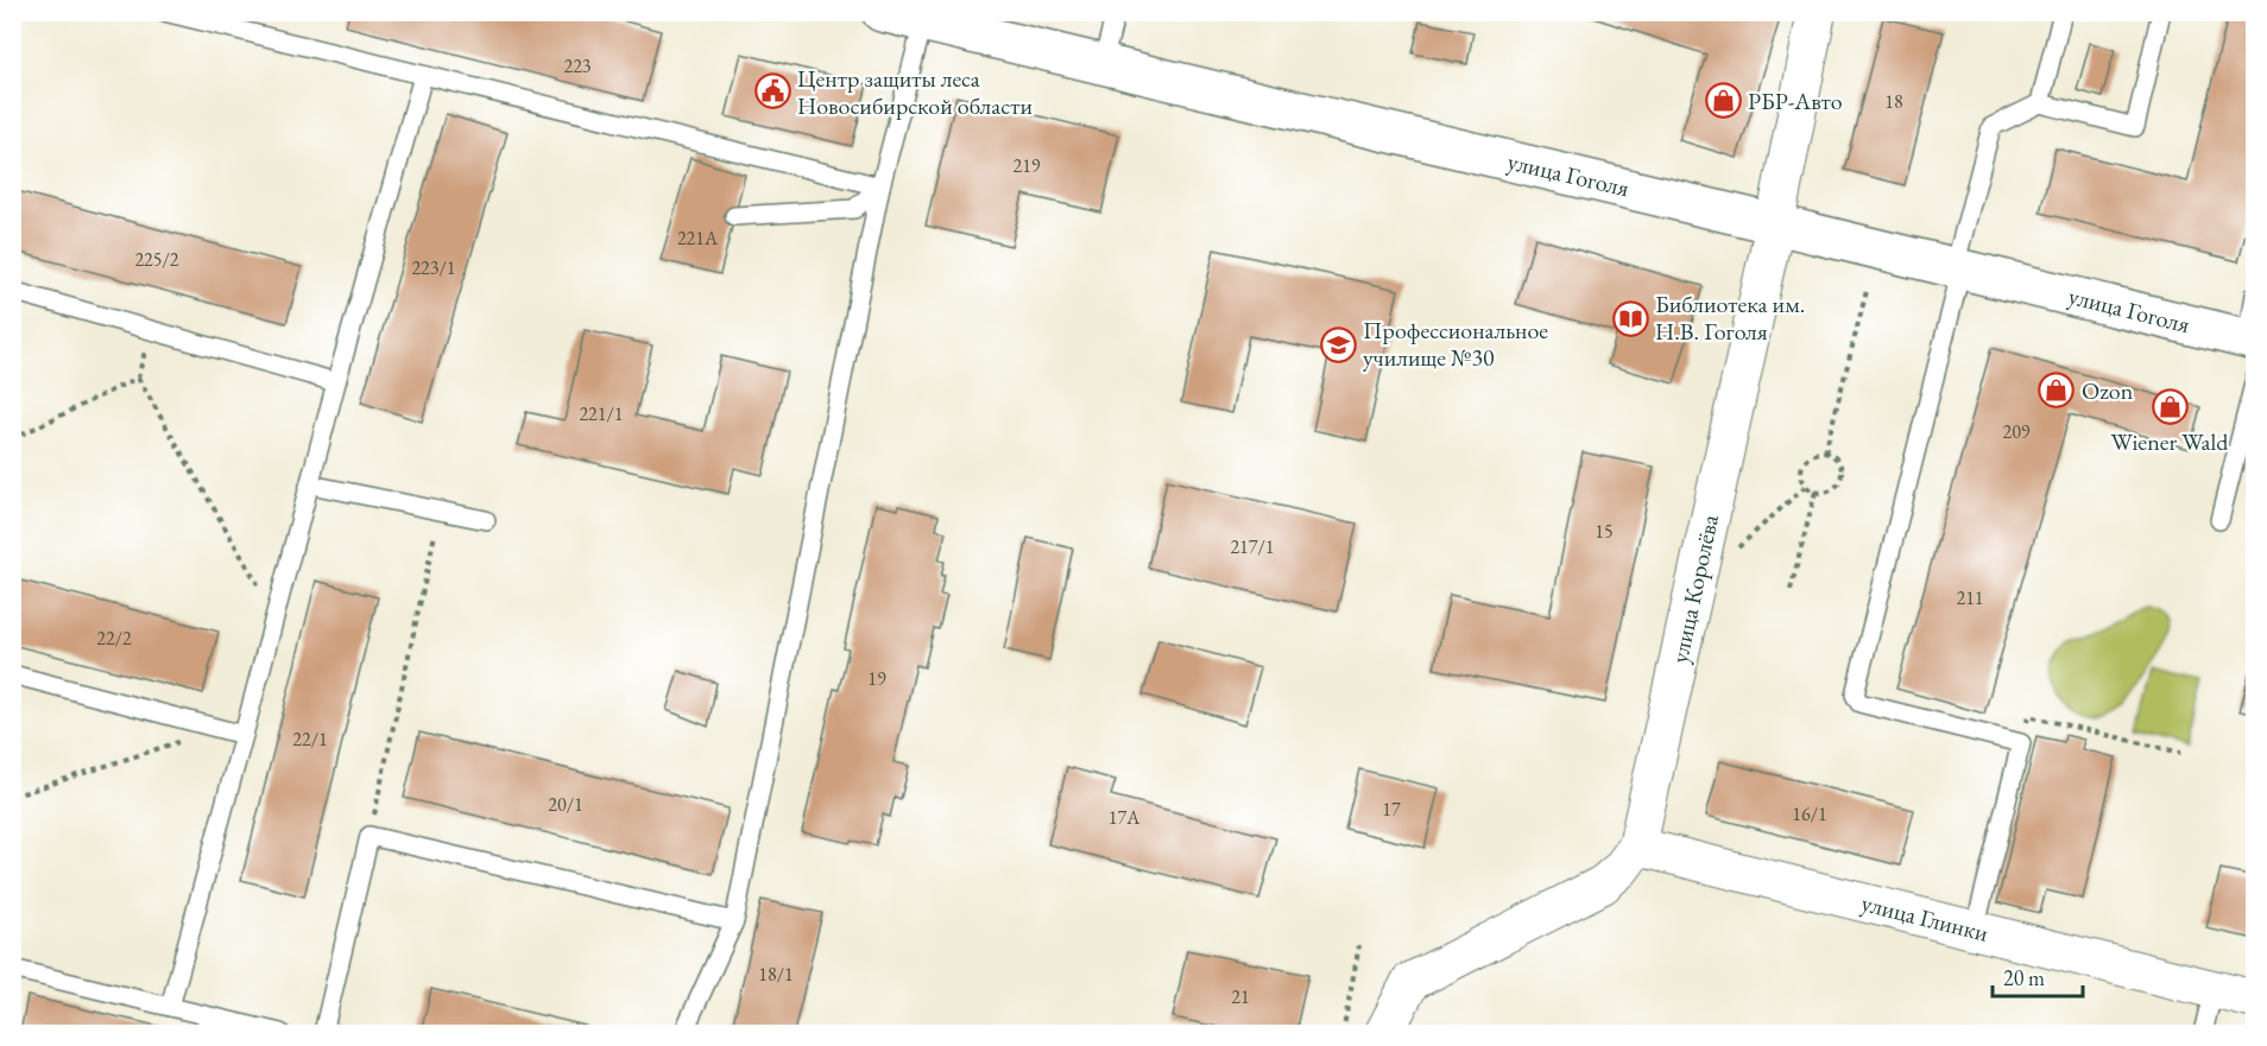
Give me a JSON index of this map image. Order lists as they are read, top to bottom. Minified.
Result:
{"streets":{"street":["улица Гоголя","улица Королёва","улица Глинки"]},"crossings":[["улица Гоголя","улица Королёва"],["улица Королёва","улица Глинки"]],"places":{"public building":["Центр защиты леса Новосибирской области"],"shop":["РБР-Авто","Ozon","Wiener Wald"],"library":["Библиотека им. Н.В. Гоголя"],"school or university":["Профессиональное училище №30"]},"house_numbers":["223","18","219","221А","225/2","223/1","221/1","209","15","217/1","211","22/2","19","22/1","20/1","17","16/1","17А","18/1","21"],"scale_bar":"20 m"}
